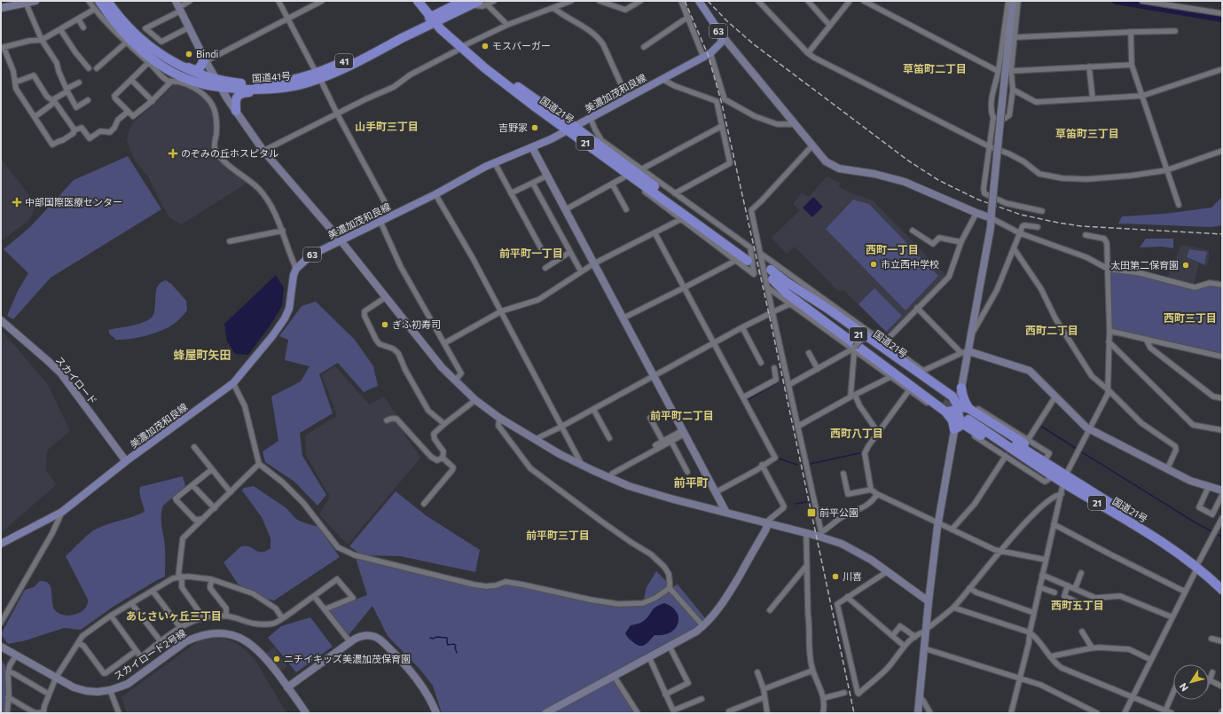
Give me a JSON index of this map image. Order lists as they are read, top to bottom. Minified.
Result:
{"streets":{"highway":["41","国道41号","国道21号","21"],"main road":["63","美濃加茂和良線"],"street":["スカイロード","スカイロード2号線"]},"crossings":[["63","美濃加茂和良線"],["国道41号","国道21号"],["美濃加茂和良線","国道21号"],["美濃加茂和良線","スカイロード"]],"districts":["草笛町二丁目","山手町三丁目","草笛町三丁目","西町一丁目","前平町一丁目","西町三丁目","西町二丁目","蜂屋町矢田","前平町二丁目","西町八丁目","前平町","前平町三丁目","西町五丁目","あじさいヶ丘三丁目"],"places":{"other":["モスバーガー","Bindi","吉野家","市立西中学校","太田第二保育園","ぎふ初寿司","川喜","ニチイキッズ美濃加茂保育園"],"health":["のぞみの丘ホスピタル","中部国際医療センター"],"transit":["前平公園"]},"north":"bottom left"}
